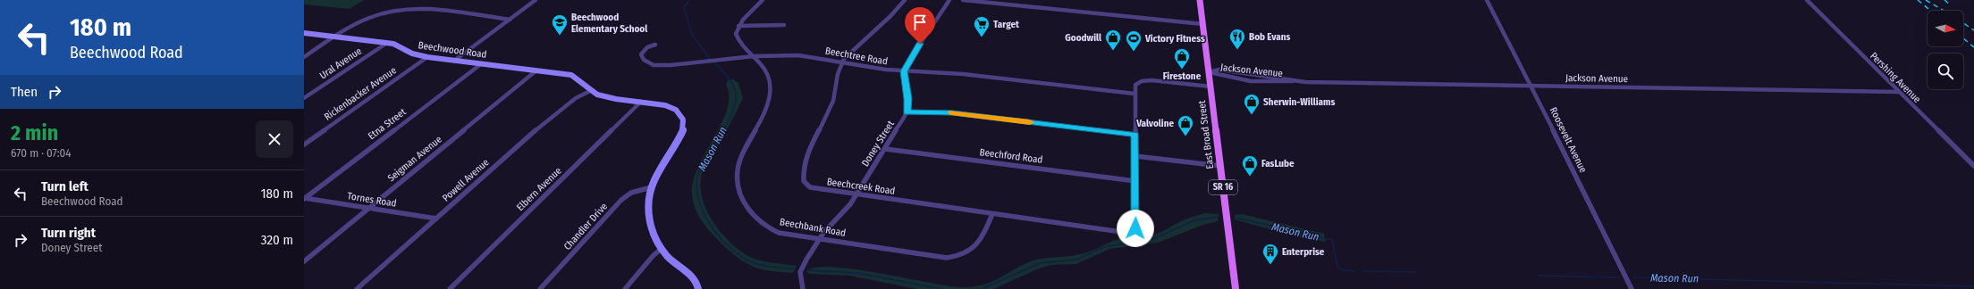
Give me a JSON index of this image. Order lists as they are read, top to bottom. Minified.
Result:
{"streets":{"main road":["East Broad Street","SR 16"],"street":["Beechwood Road","Beechtree Road","Ural Avenue","Jackson Avenue","Pershing Avenue","Rickenbacker Avenue","Etna Street","Roosevelt Avenue","Doney Street","Beechford Road","Seigman Avenue","Powell Avenue","Beechcreek Road","Elbern Avenue","Tornes Road","Chandler Drive","Beechbank Road"]},"crossings":[["Beechwood Road","Ural Avenue"],["Beechwood Road","Rickenbacker Avenue"],["Beechwood Road","Etna Street"],["Beechwood Road","Seigman Avenue"],["Beechwood Road","Powell Avenue"],["Beechtree Road","Doney Street"],["Beechtree Road","Beechcreek Road"],["Beechtree Road","Beechbank Road"],["Jackson Avenue","Pershing Avenue"],["Jackson Avenue","East Broad Street"],["Jackson Avenue","Roosevelt Avenue"],["Etna Street","Tornes Road"],["Doney Street","Beechford Road"],["Doney Street","Beechcreek Road"],["Doney Street","Beechbank Road"],["Beechford Road","Beechcreek Road"],["Seigman Avenue","Tornes Road"],["Powell Avenue","Tornes Road"],["Beechcreek Road","Beechbank Road"]],"water":["Mason Run"],"places":{"school or university":["Beechwood Elementary School"],"supermarket":["Target"],"restaurant":["Bob Evans"],"shop":["Goodwill","Firestone","Sherwin-Williams","Valvoline","FasLube"],"sports":["Victory Fitness"],"building":["Enterprise"]},"north":"right","page":{"turn":["180 m","Beechwood Road"],"then":"Then","heading":["2 min","670 m · 07:04"],"list":[{"name":"Turn left","note":"Beechwood Road","value":"180 m"},{"name":"Turn right","note":"Doney Street","value":"320 m"}]}}
